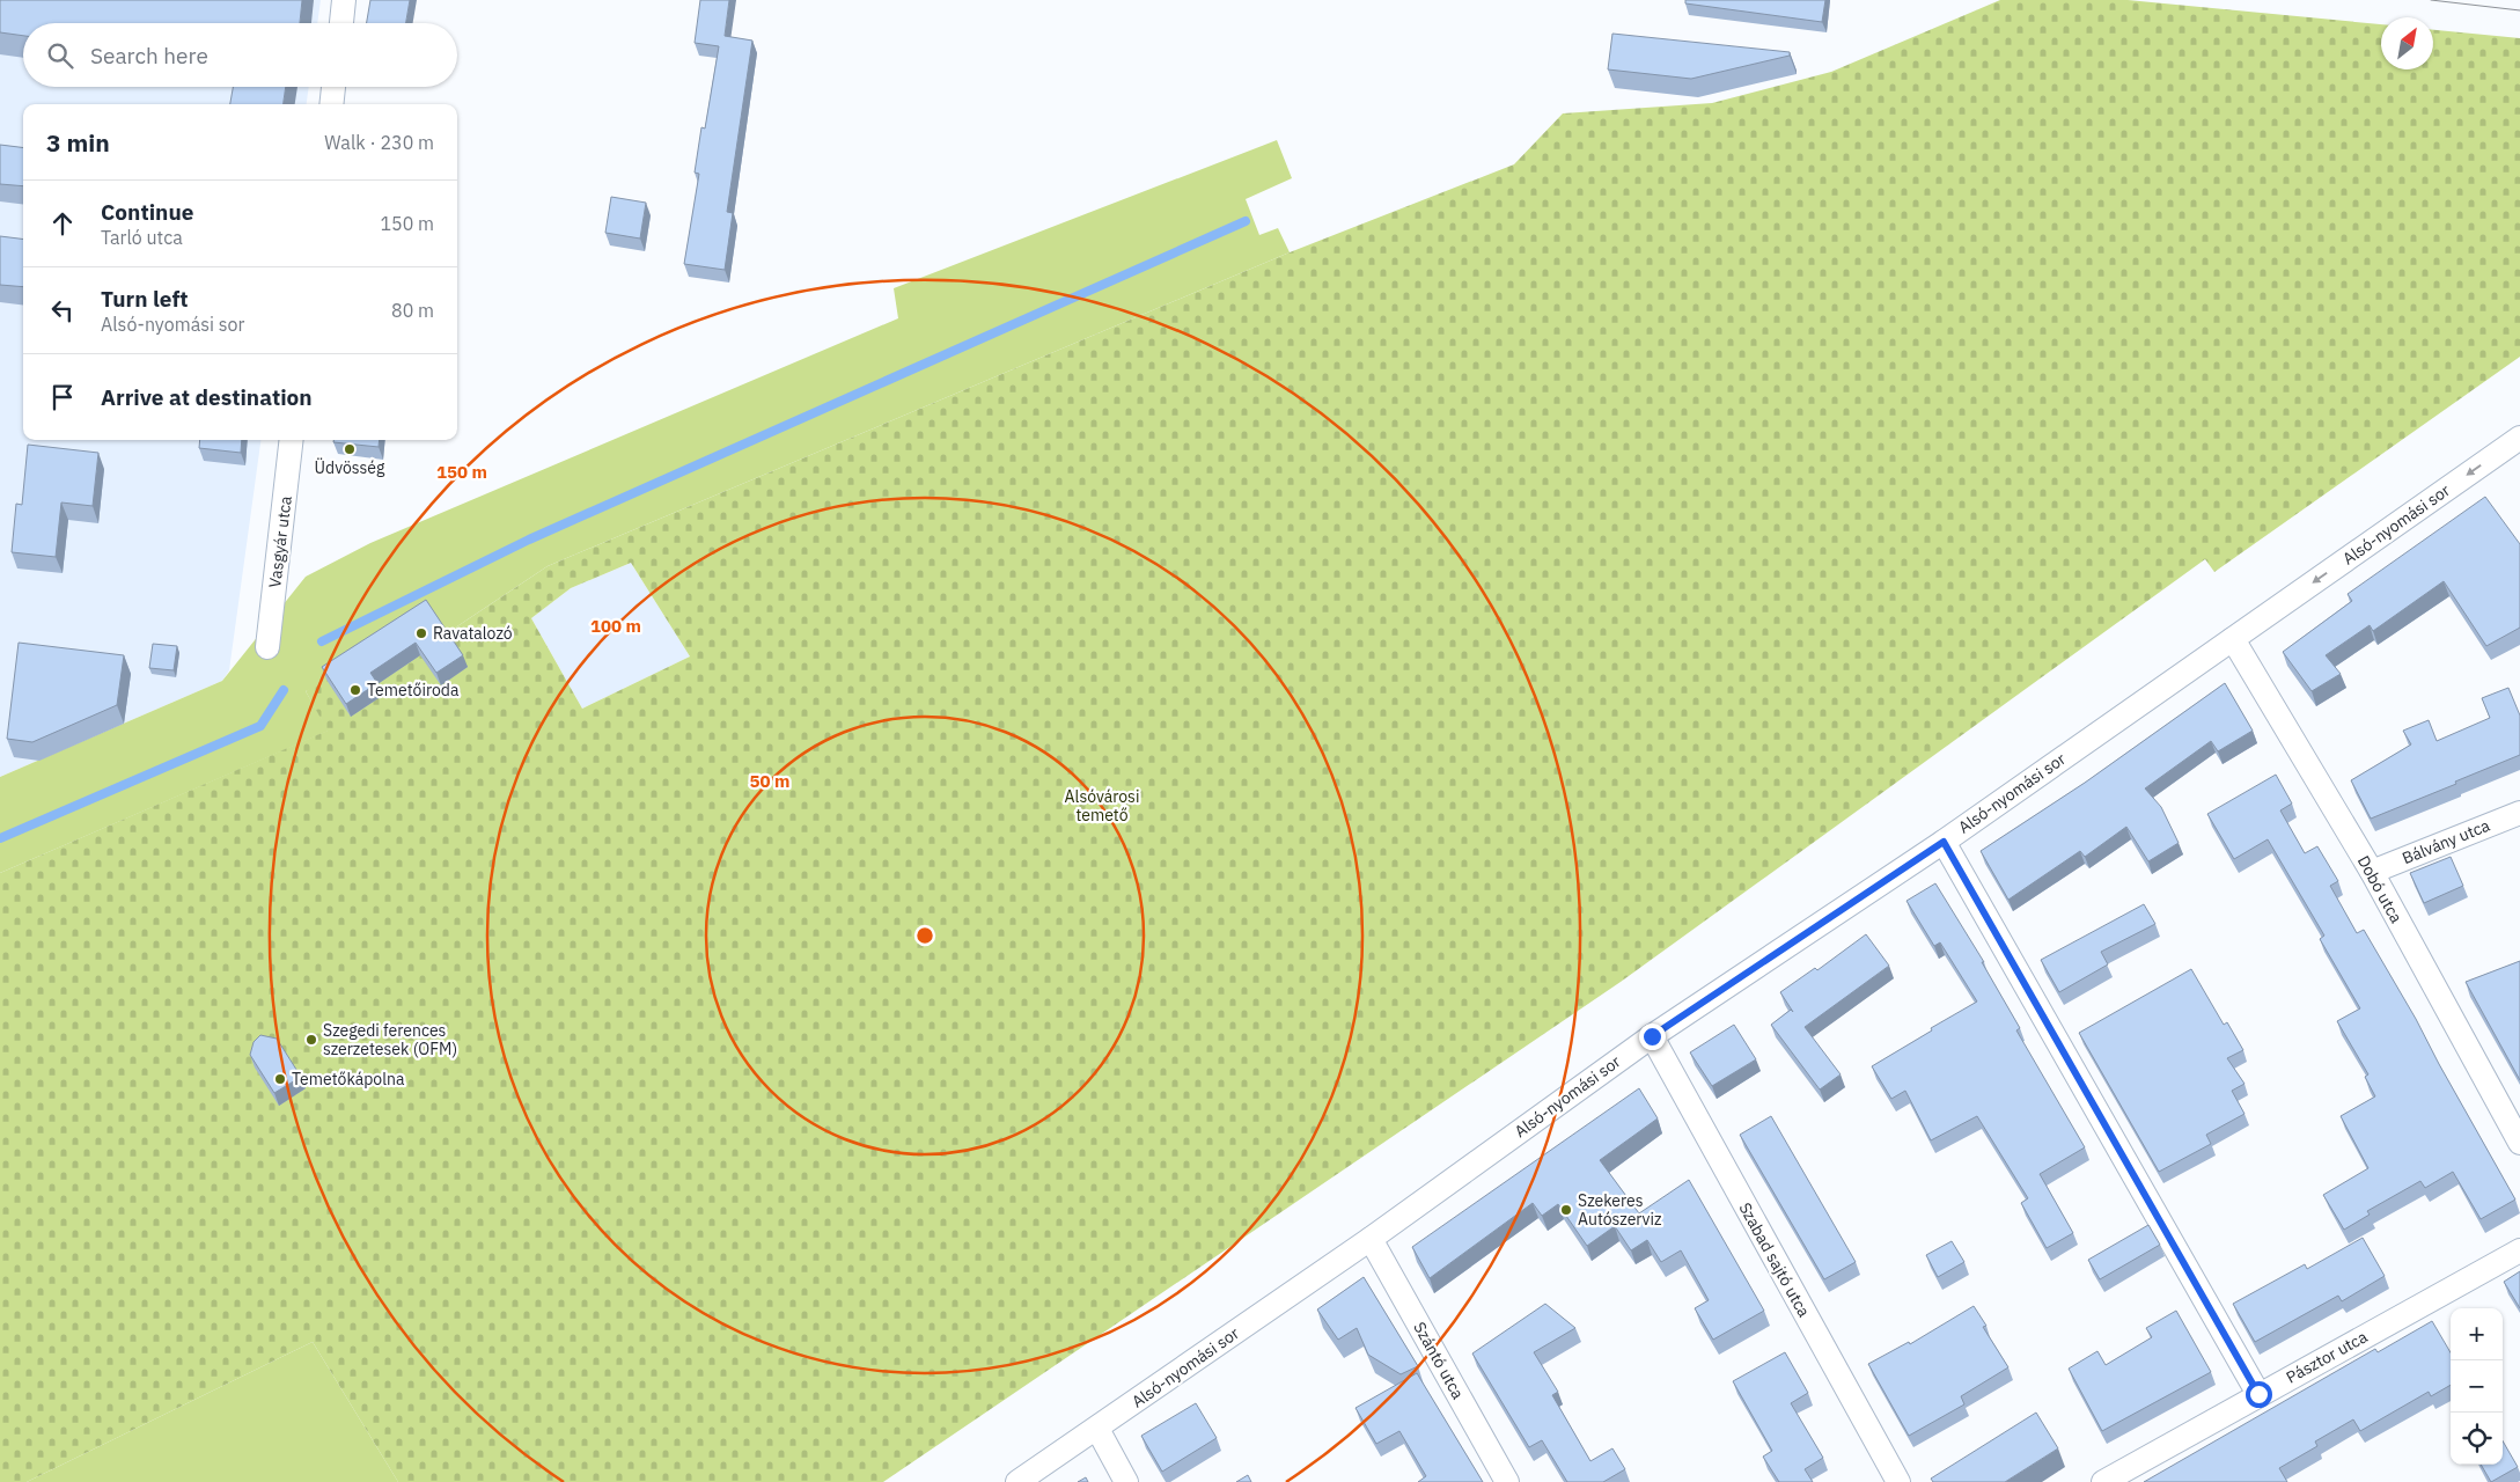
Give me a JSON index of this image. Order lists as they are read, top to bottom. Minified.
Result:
{"streets":{"street":["Alsó-nyomási sor","Vasgyár utca","Bálvány utca","Dobó utca","Szabad sajtó utca","Pásztor utca","Szántó utca"]},"crossings":[["Alsó-nyomási sor","Dobó utca"],["Alsó-nyomási sor","Szabad sajtó utca"],["Alsó-nyomási sor","Szántó utca"],["Bálvány utca","Dobó utca"]],"parks":["Alsóvárosi temető"],"places":["Üdvösség","Ravatalozó","Temetőiroda","Szegedi ferences szerzetesek (OFM)","Temetőkápolna","Szekeres Autószerviz"],"north":"top right","page":{"search":"Search here","heading":["3 min","Walk · 230 m"],"list":[["Continue","Tarló utca","150 m"],["Turn left","Alsó-nyomási sor","80 m"],"Arrive at destination"],"map_buttons":["+","−"]},"rings":["150 m","100 m","50 m"]}
